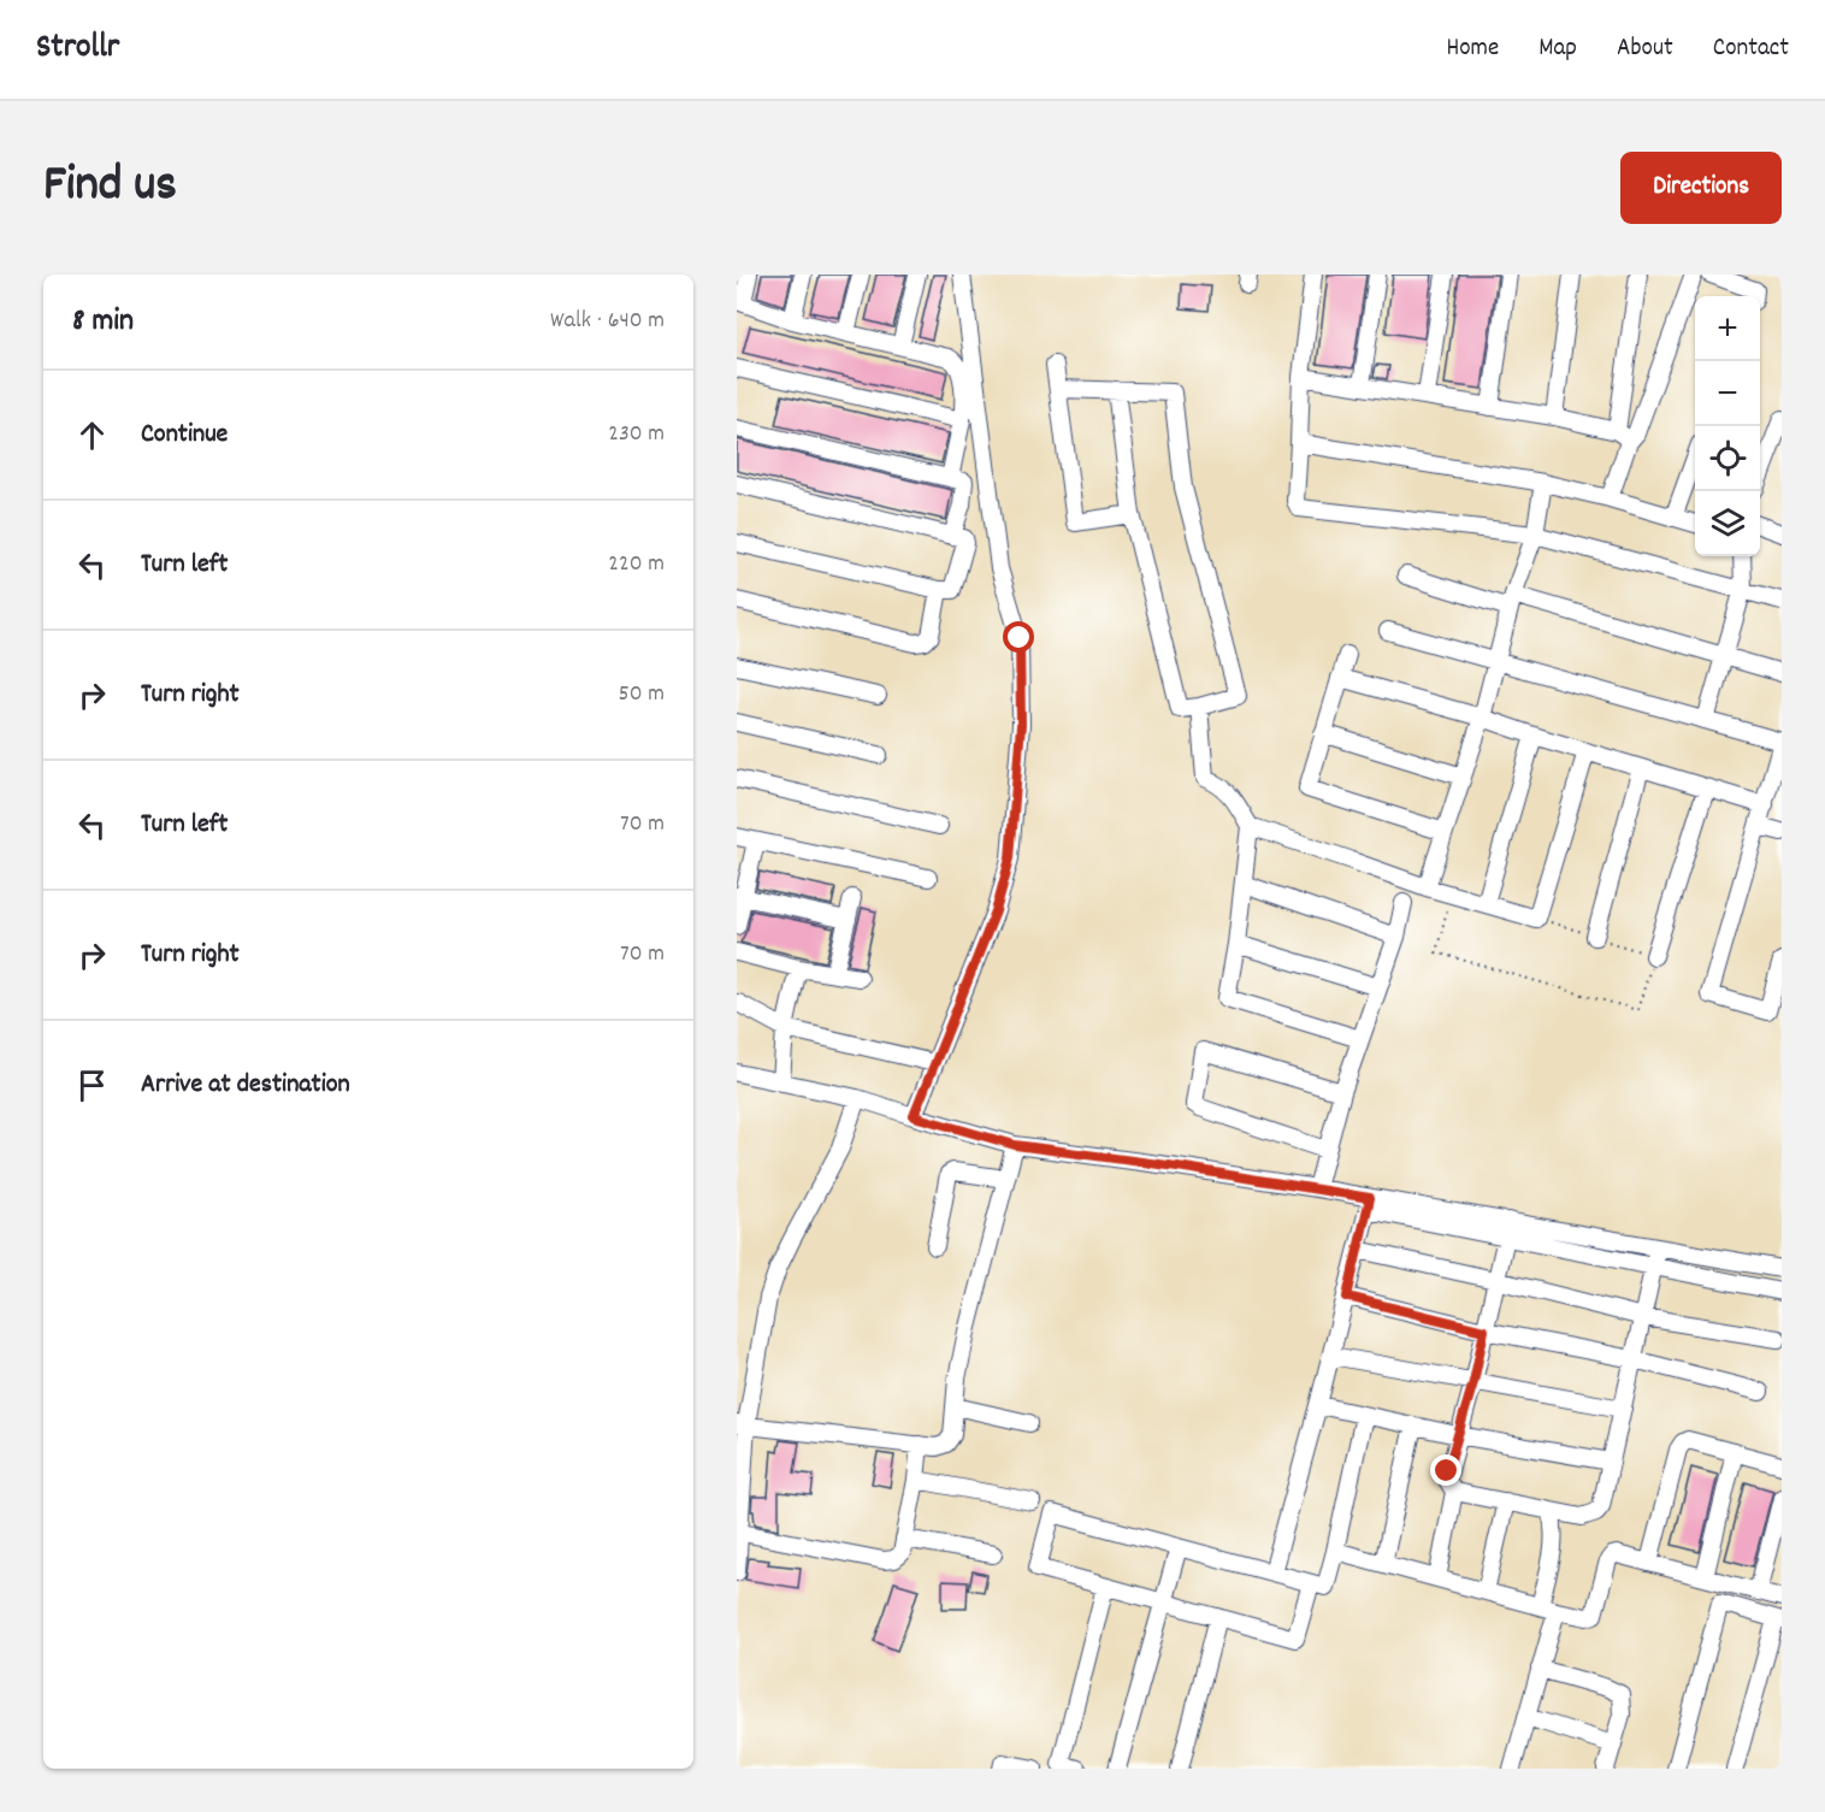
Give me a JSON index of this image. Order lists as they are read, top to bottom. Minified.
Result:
{"page":{"header":"Strollr","nav":["Home","Map","About","Contact"],"title":"Find us","buttons":"Directions","heading":["8 min","Walk · 640 m"],"map_buttons":["+","−"],"list":[["Continue","230 m"],["Turn left","220 m"],["Turn right","50 m"],["Turn left","70 m"],["Turn right","70 m"],"Arrive at destination"]}}
